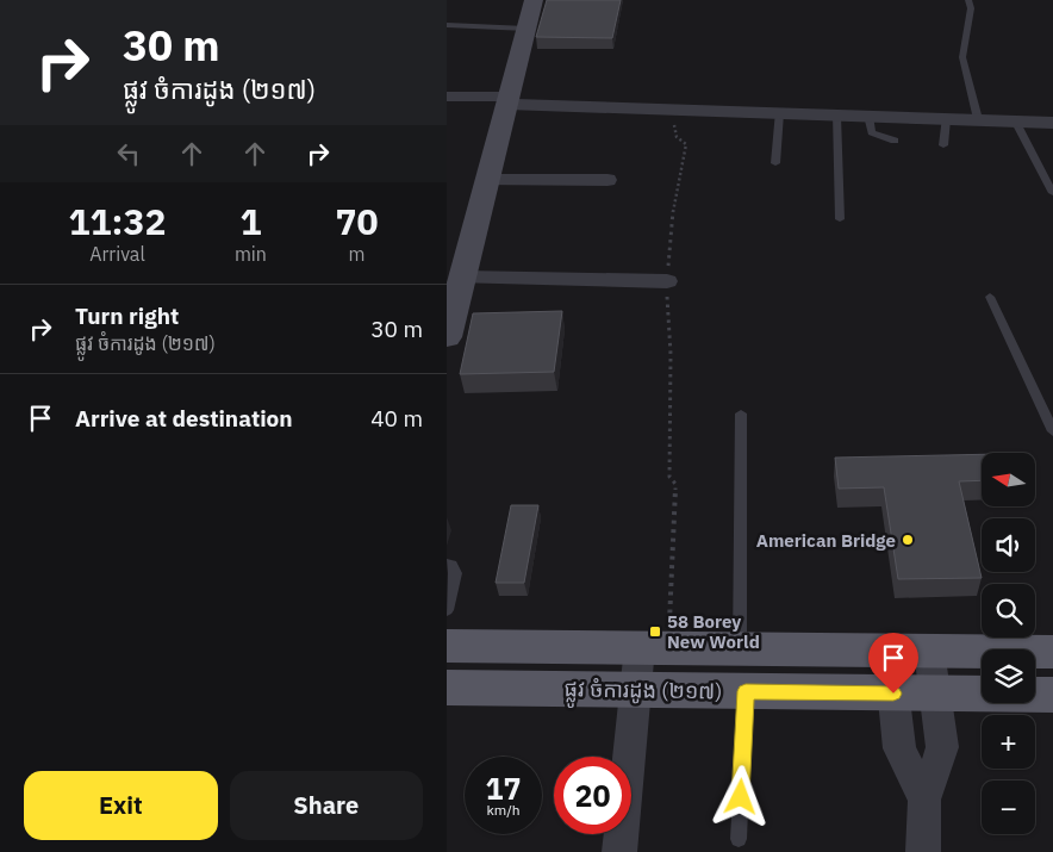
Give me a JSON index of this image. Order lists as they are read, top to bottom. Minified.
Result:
{"streets":{"main road":["ផ្លូវ ចំការដូង (២១៧)"]},"places":{"other":["American Bridge"],"transit":["58 Borey New World"]},"north":"left","page":{"turn":["30 m","ផ្លូវ ចំការដូង (២១៧)"],"eta":["11:32","Arrival","1","min","70","m"],"list":[{"name":"Turn right","note":"ផ្លូវ ចំការដូង (២១៧)","value":"30 m"},{"name":"Arrive at destination","value":"40 m"}],"map_buttons":["+","−"],"speed":"17 km/h","limit":"20","buttons":["Exit","Share"]}}
